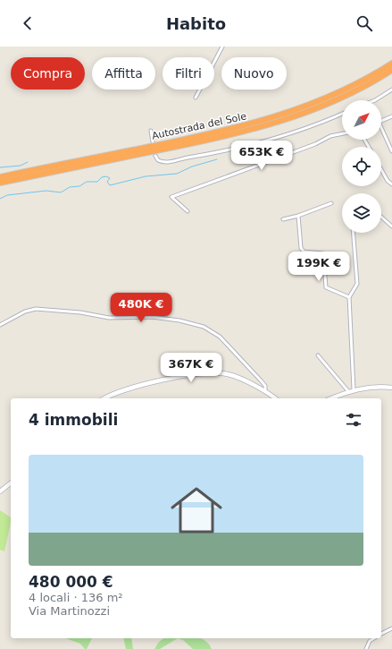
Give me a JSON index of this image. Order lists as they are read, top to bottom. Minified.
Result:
{"streets":{"highway":["Autostrada del Sole"]},"north":"top right","page":{"header":"Habito","chip":["Compra","Affitta","Filtri","Nuovo"],"price":["653K €","199K €","480K €","367K €"],"heading":"4 immobili","list":[{"name":"480 000 €","note":"4 locali · 136 m² · Via Martinozzi"}]}}
